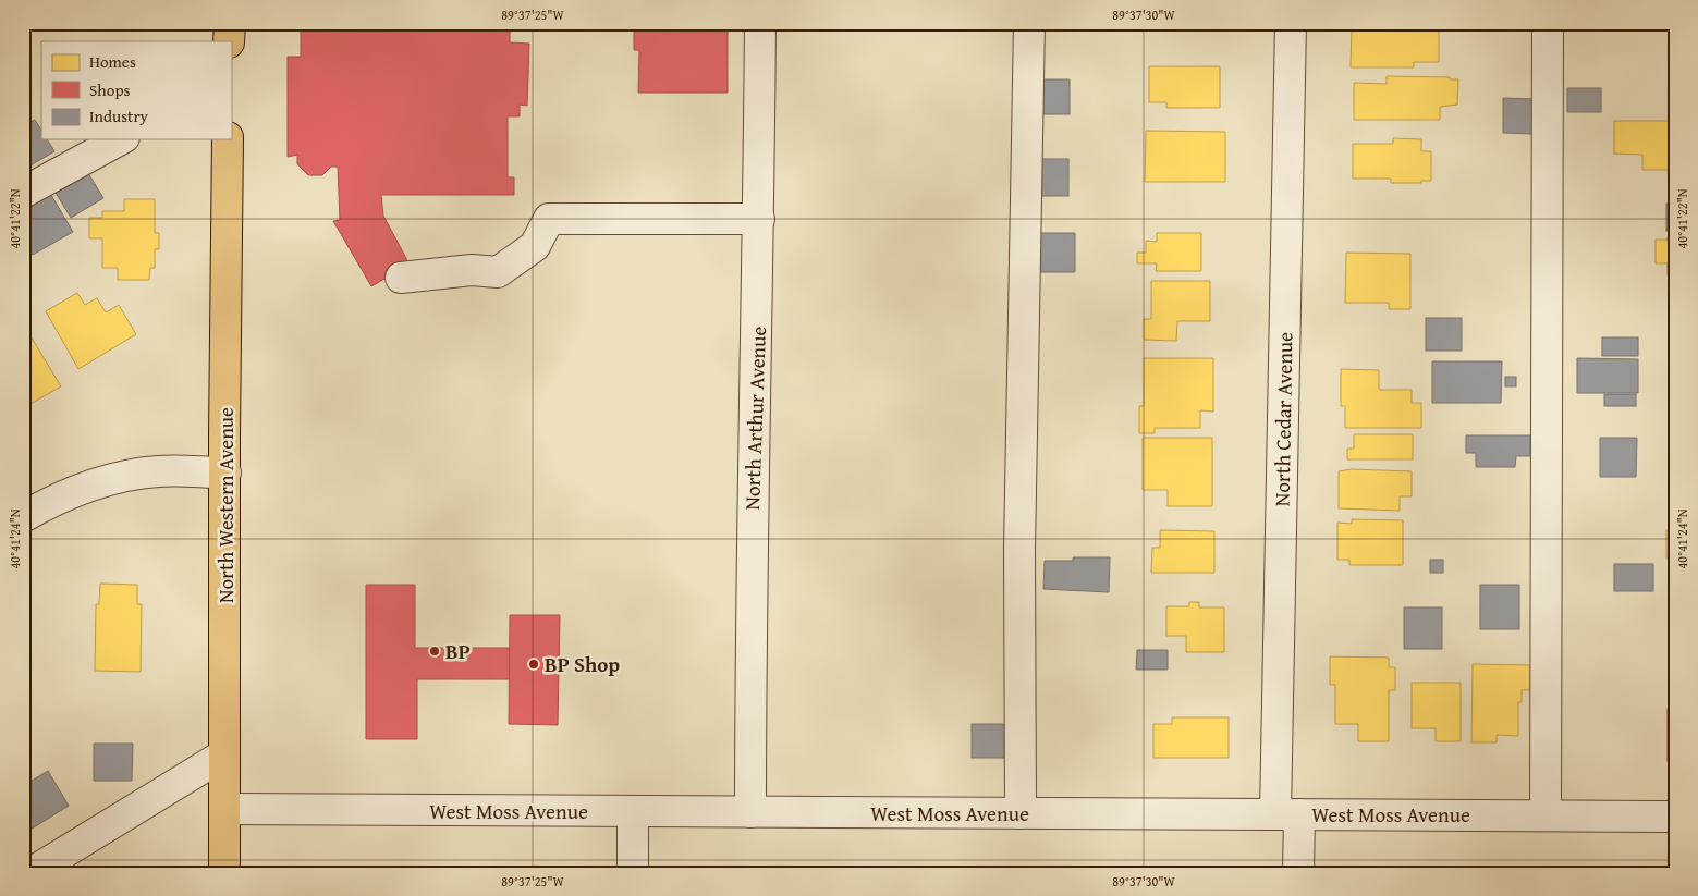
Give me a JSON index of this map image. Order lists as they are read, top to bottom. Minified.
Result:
{"streets":{"main road":["North Western Avenue"],"street":["North Arthur Avenue","North Cedar Avenue","West Moss Avenue"]},"crossings":[["North Arthur Avenue","West Moss Avenue"],["North Cedar Avenue","West Moss Avenue"],["North Western Avenue","West Moss Avenue"]],"places":["BP","BP Shop"],"legend":["Homes","Shops","Industry"],"coordinates":["89°37'25\"W","89°37'30\"W","40°41'22\"N","40°41'24\"N"]}
